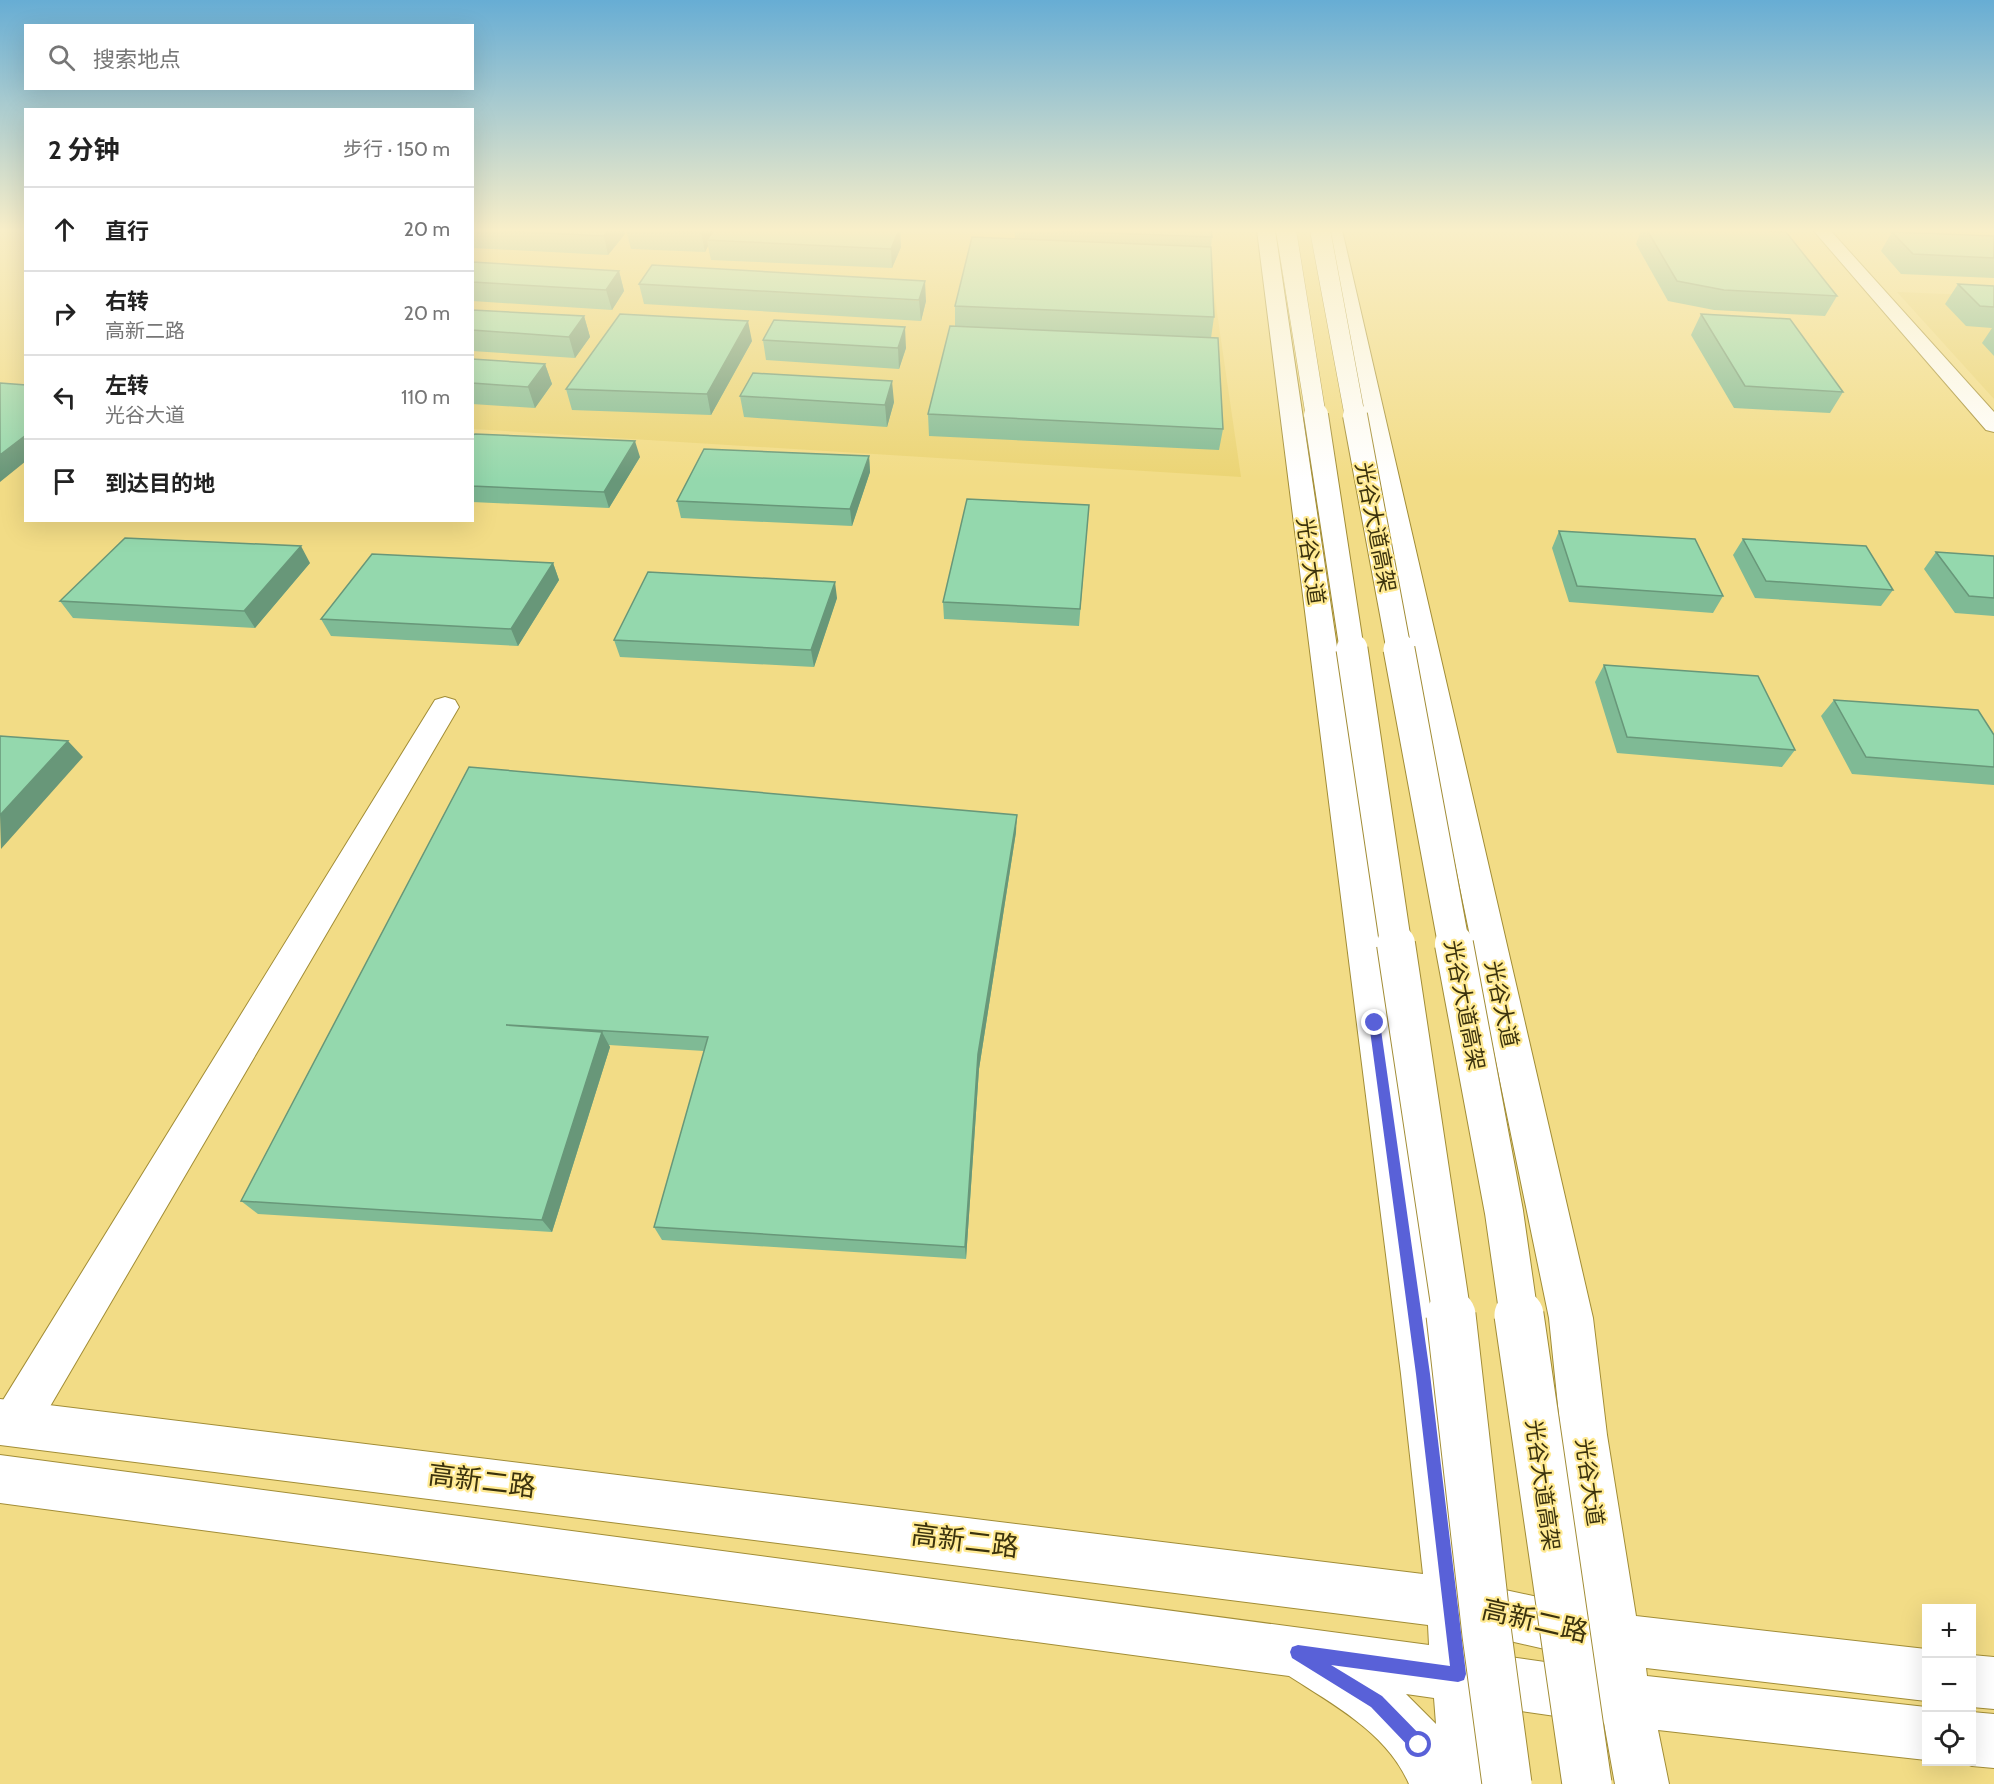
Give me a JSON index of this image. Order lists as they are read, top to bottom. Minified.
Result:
{"streets":{"main road":["光谷大道高架","光谷大道","高新二路"]},"crossings":[["光谷大道","高新二路"]],"page":{"search":"搜索地点","heading":["2 分钟","步行 · 150 m"],"list":[["直行","20 m"],["右转","高新二路","20 m"],["左转","光谷大道","110 m"],"到达目的地"],"map_buttons":["+","−"]}}
